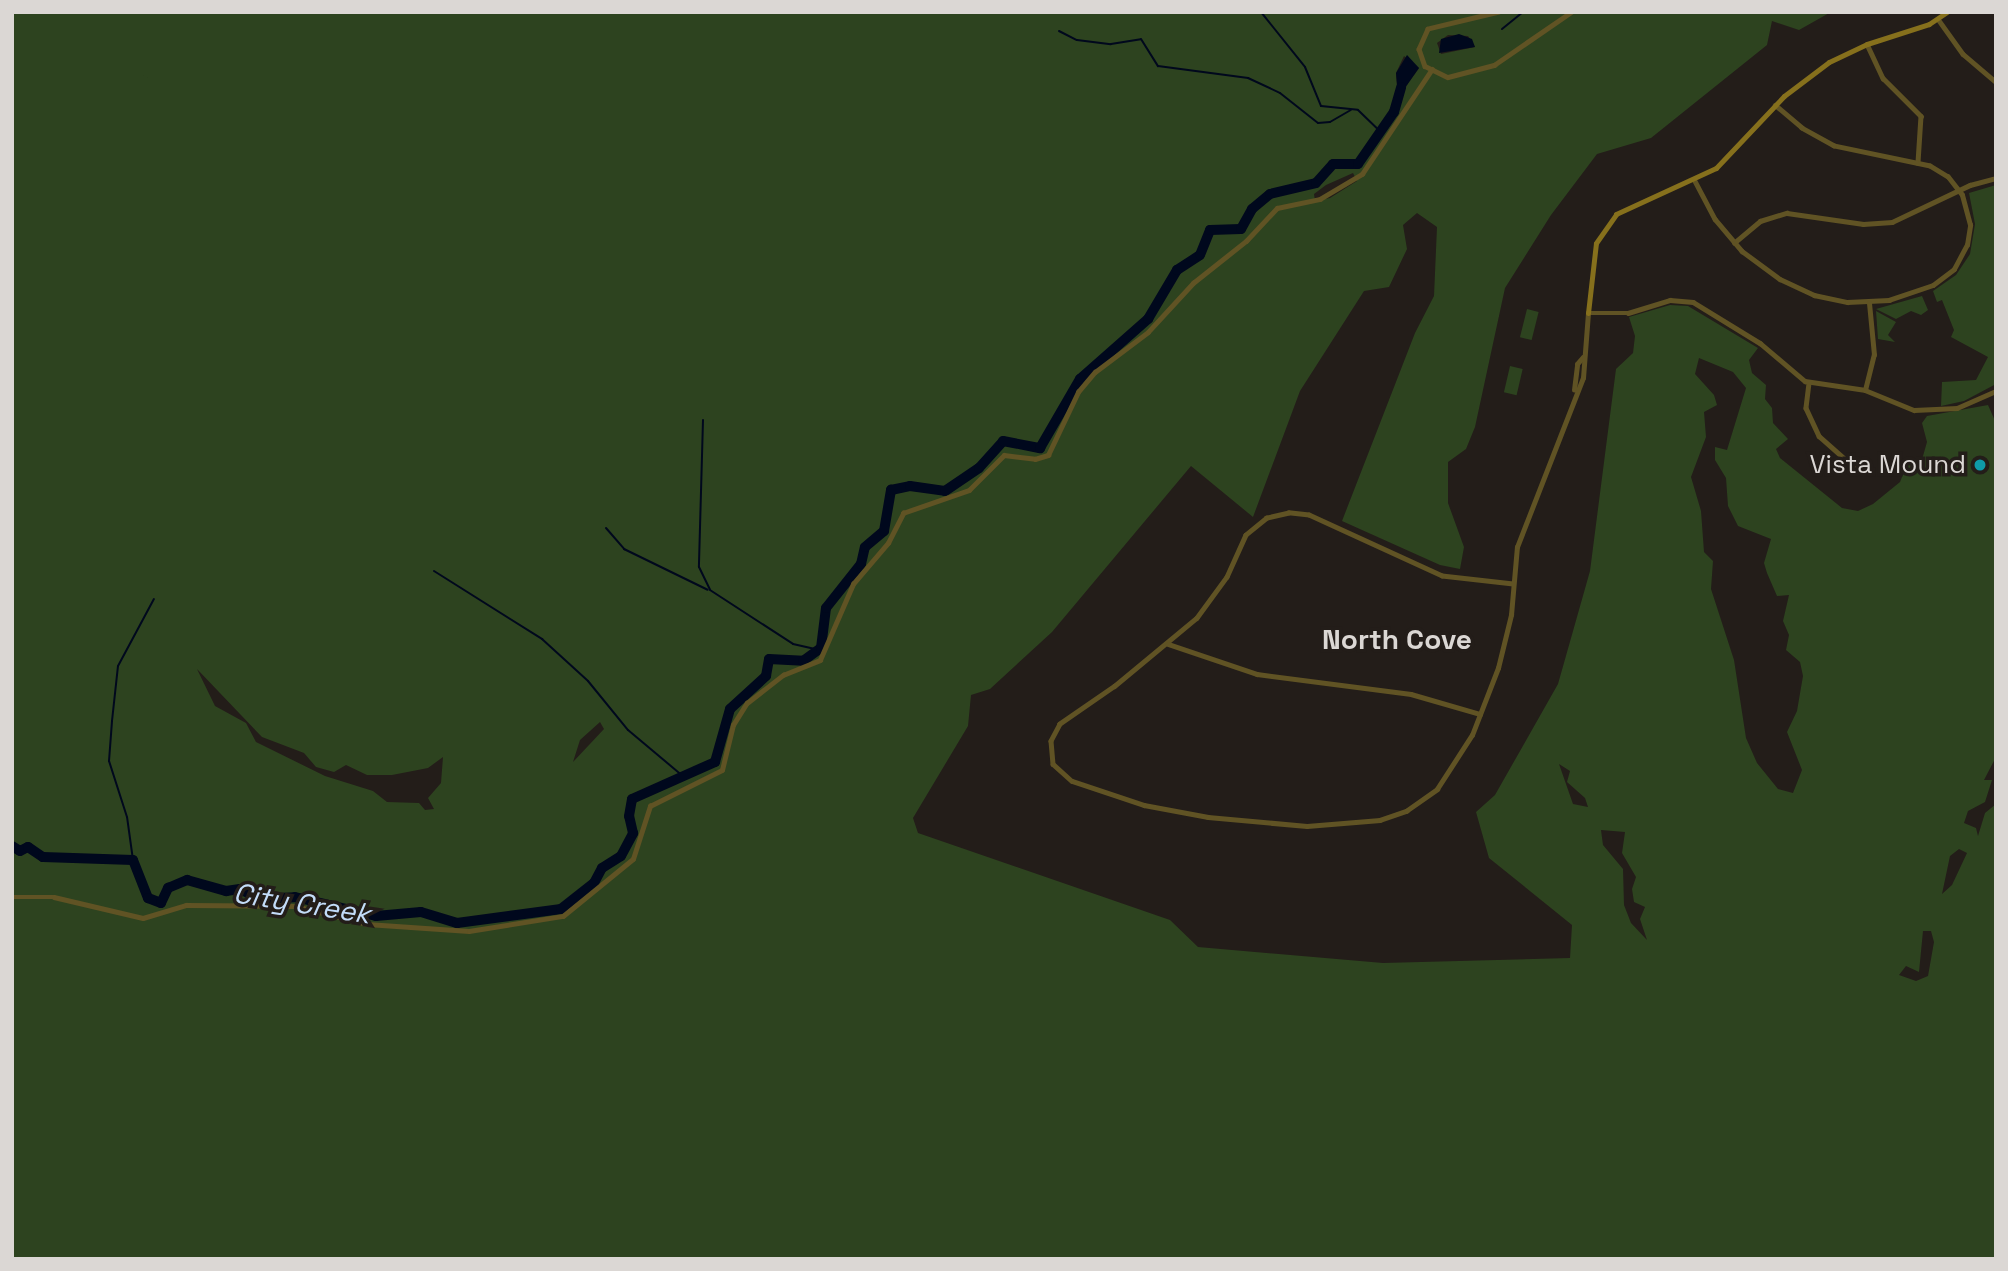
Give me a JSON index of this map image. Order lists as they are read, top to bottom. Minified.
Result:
{"districts":["North Cove"],"water":["City Creek"],"places":["Vista Mound"]}
